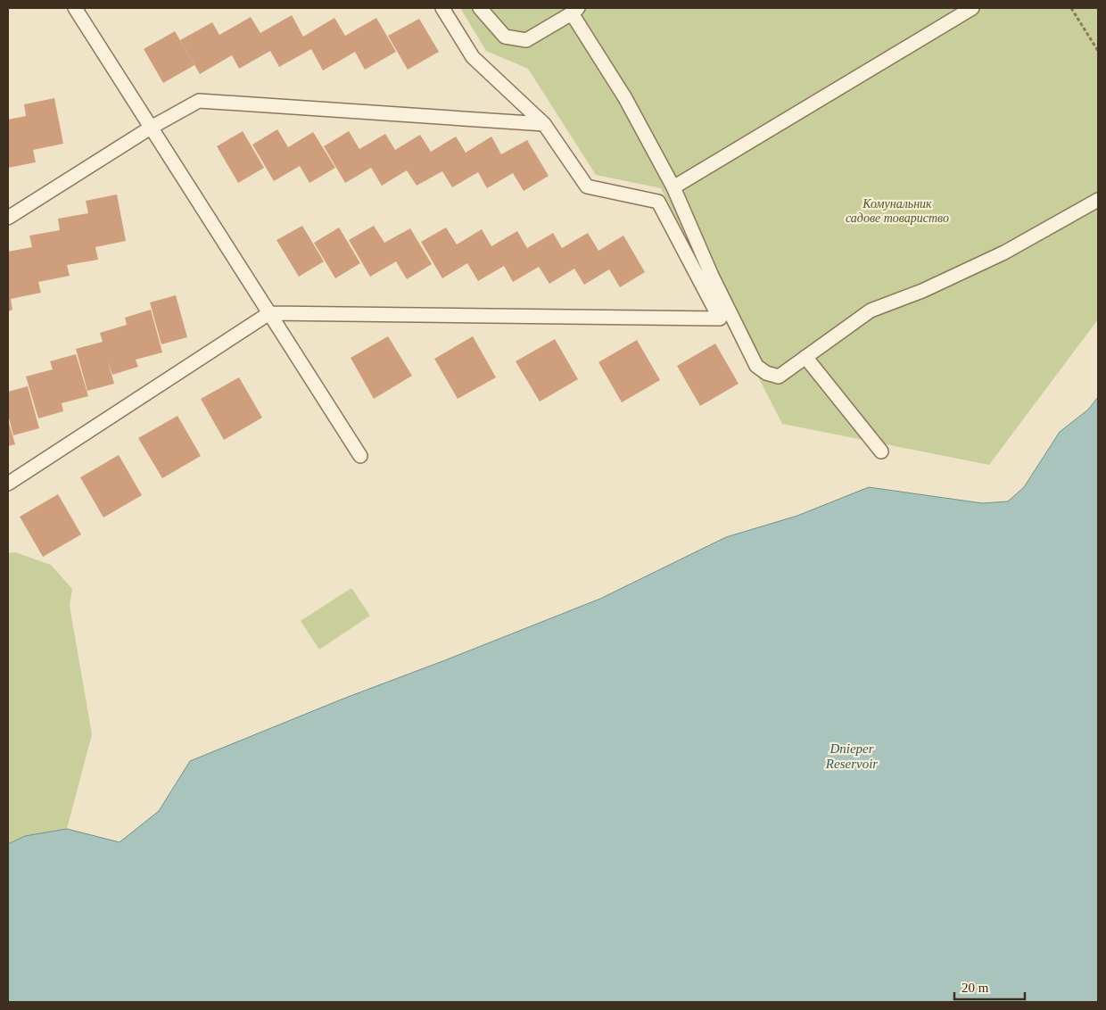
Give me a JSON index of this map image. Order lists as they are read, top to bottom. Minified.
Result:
{"water":["Dnieper Reservoir"],"parks":["Комунальник садове товариство"],"scale_bar":"20 m"}
